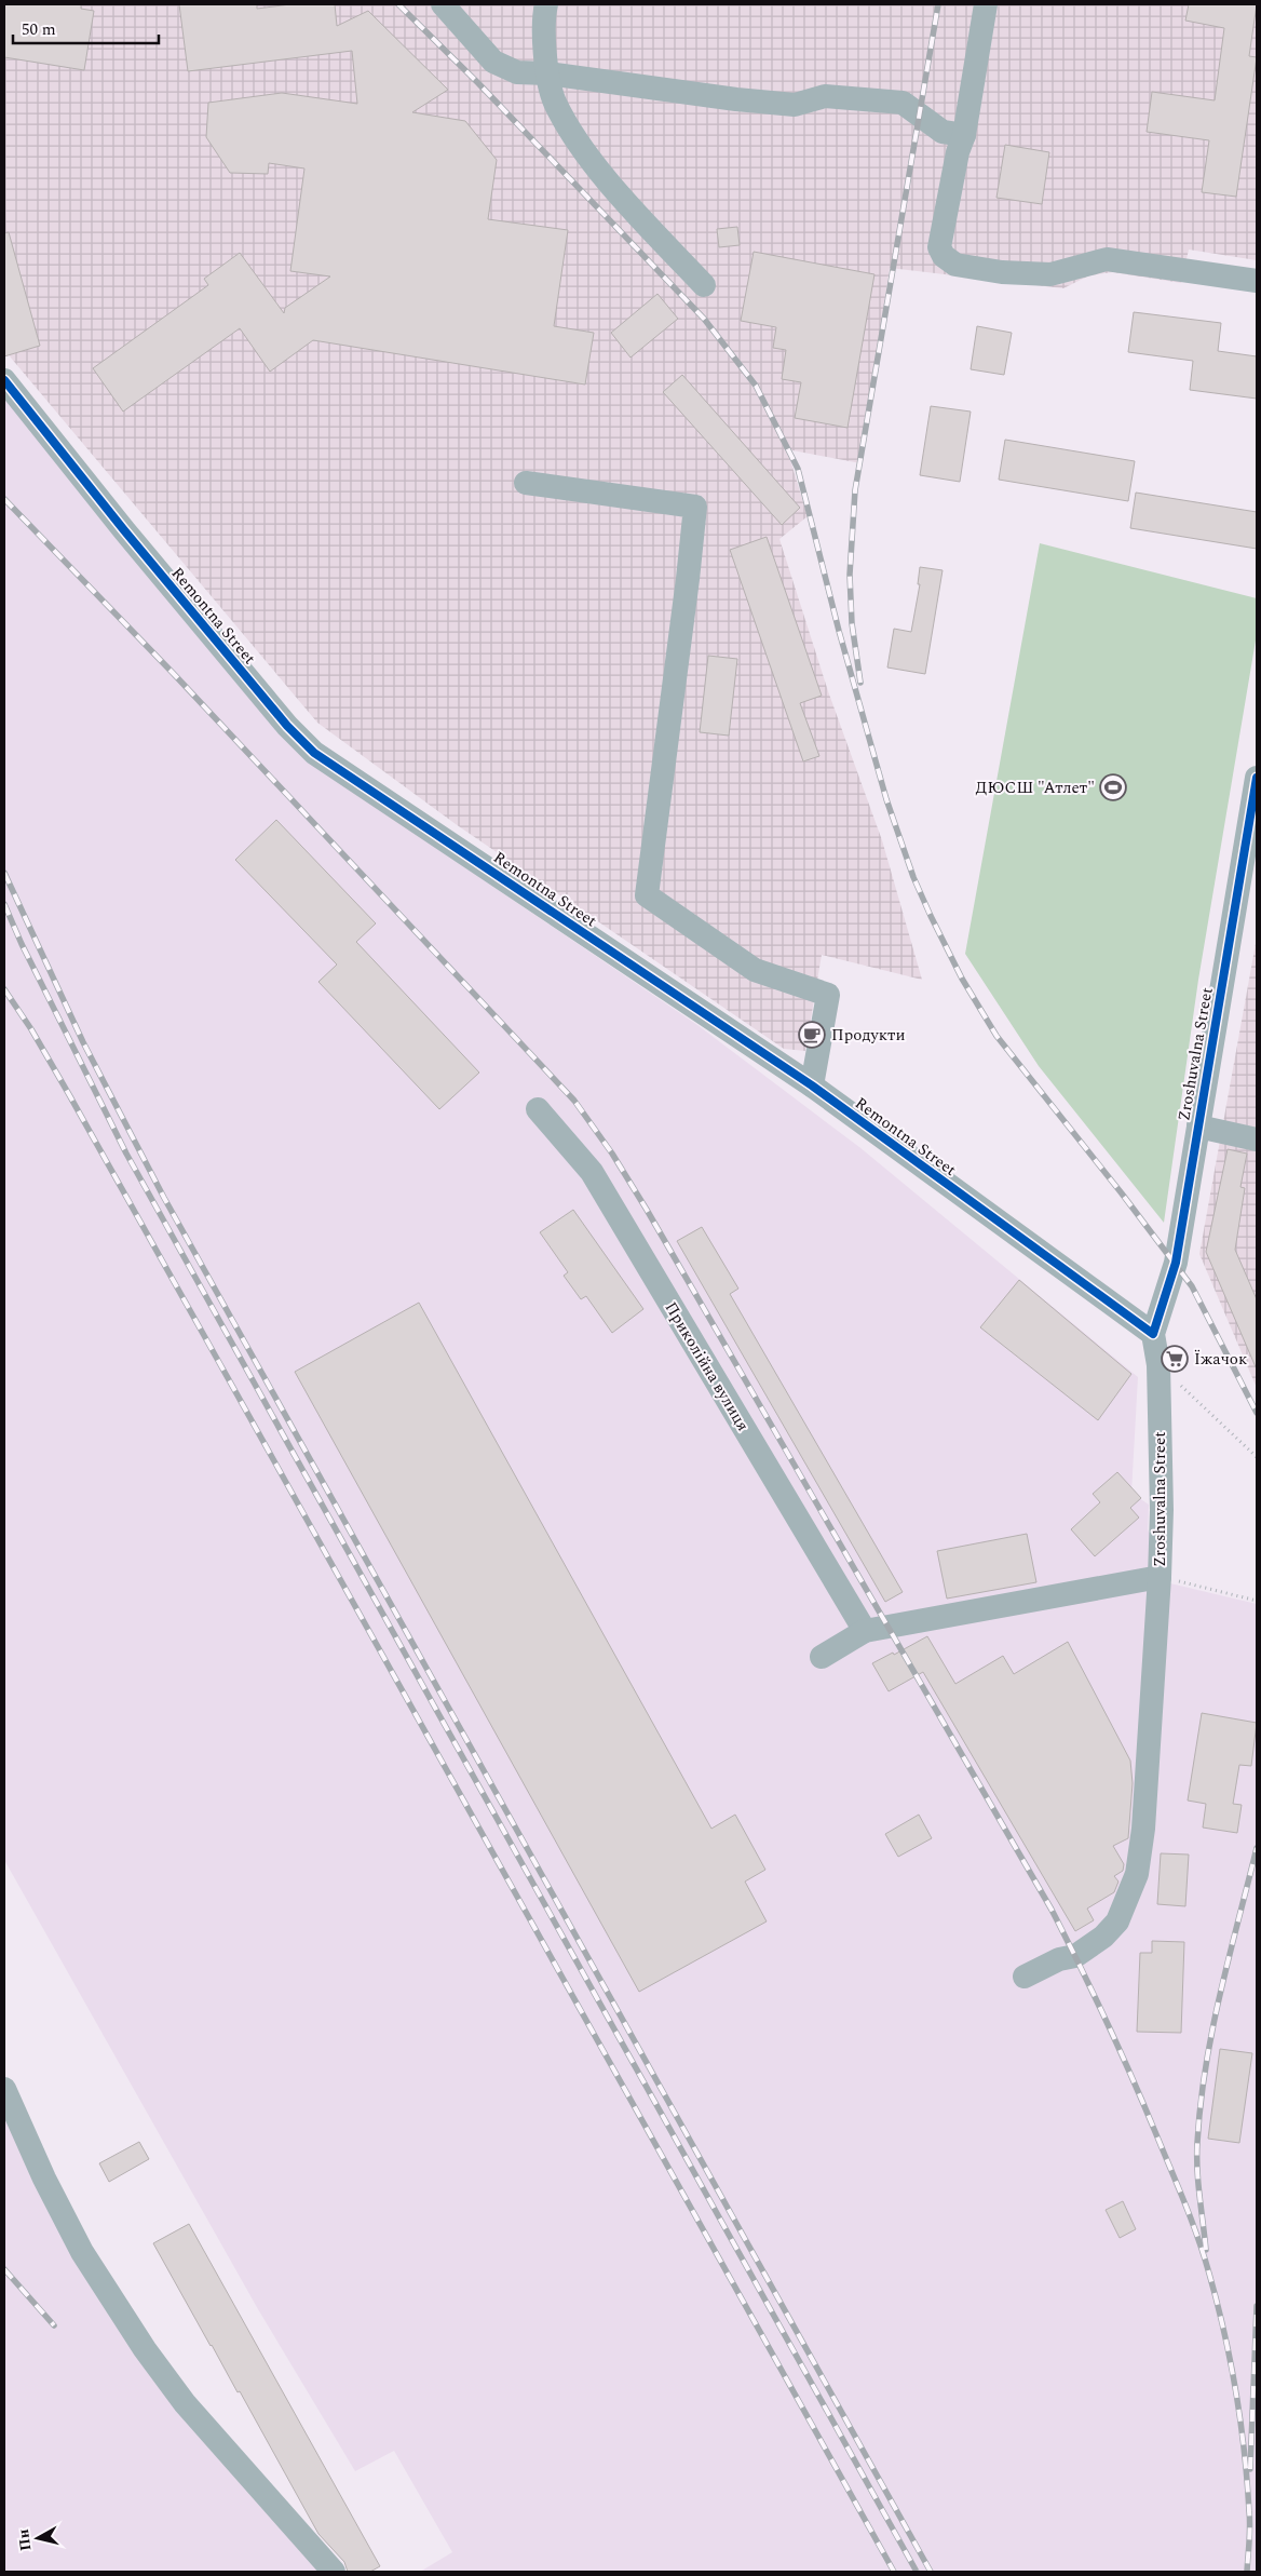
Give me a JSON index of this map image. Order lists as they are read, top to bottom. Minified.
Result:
{"streets":{"street":["Remontna Street","Zroshuvalna Street","Приколійна вулиця"]},"crossings":[["Remontna Street","Zroshuvalna Street"]],"places":{"sports":["ДЮСШ \"Атлет\""],"cafe":["Продукти"],"supermarket":["Їжачок"]},"scale_bar":"50 m","north":"left"}
